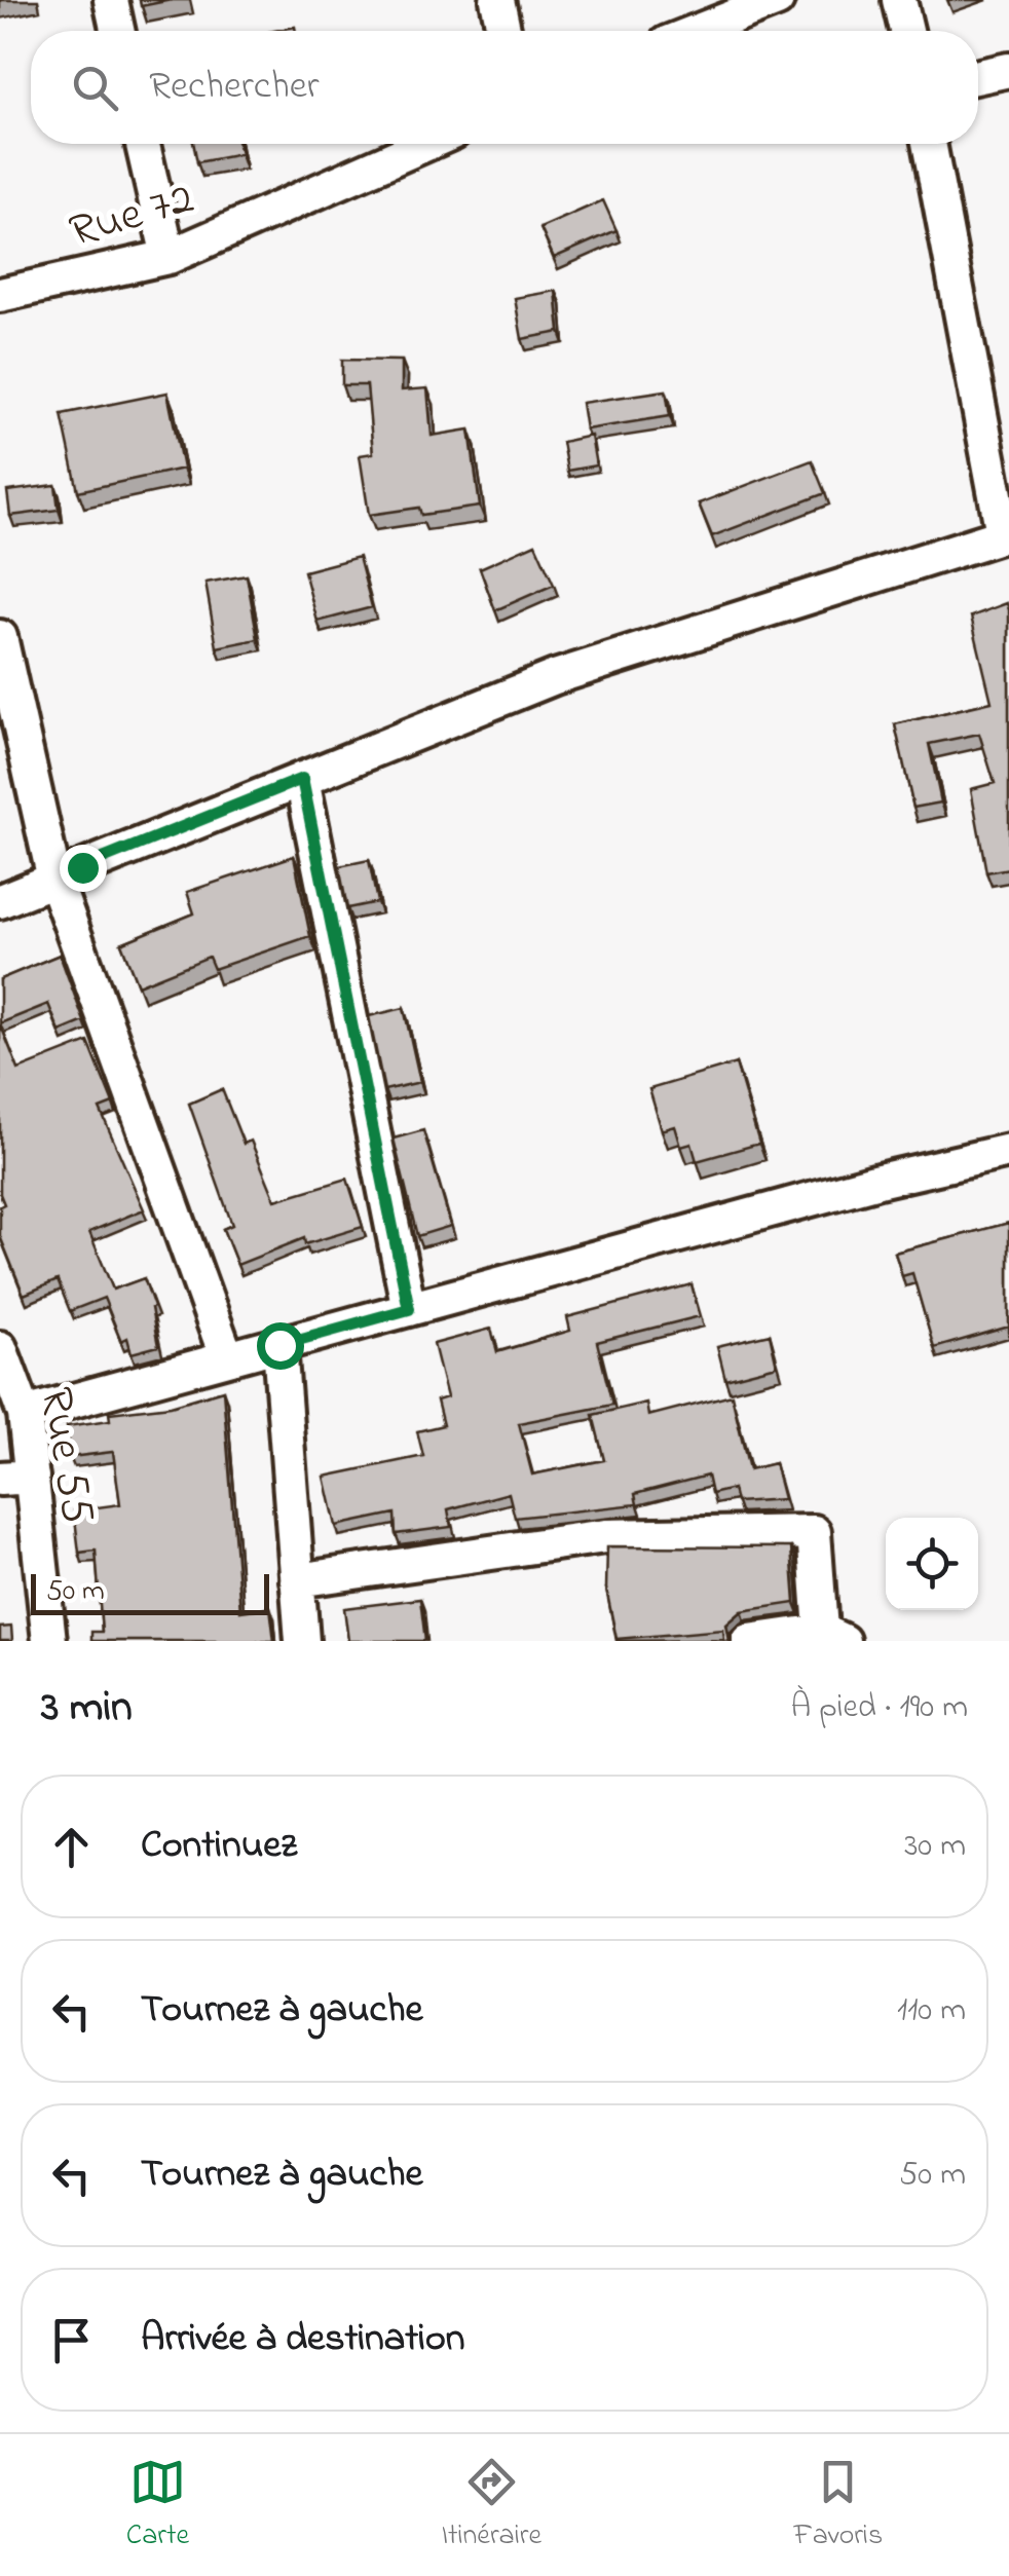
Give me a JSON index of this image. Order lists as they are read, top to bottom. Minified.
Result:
{"streets":{"street":["Rue 72","Rue 55"]},"scale_bar":"50 m","page":{"search":"Rechercher","scale":"50 m","heading":["3 min","À pied · 190 m"],"list":[["Continuez","30 m"],["Tournez à gauche","110 m"],["Tournez à gauche","50 m"],"Arrivée à destination"],"nav":["Carte","Itinéraire","Favoris"]}}
